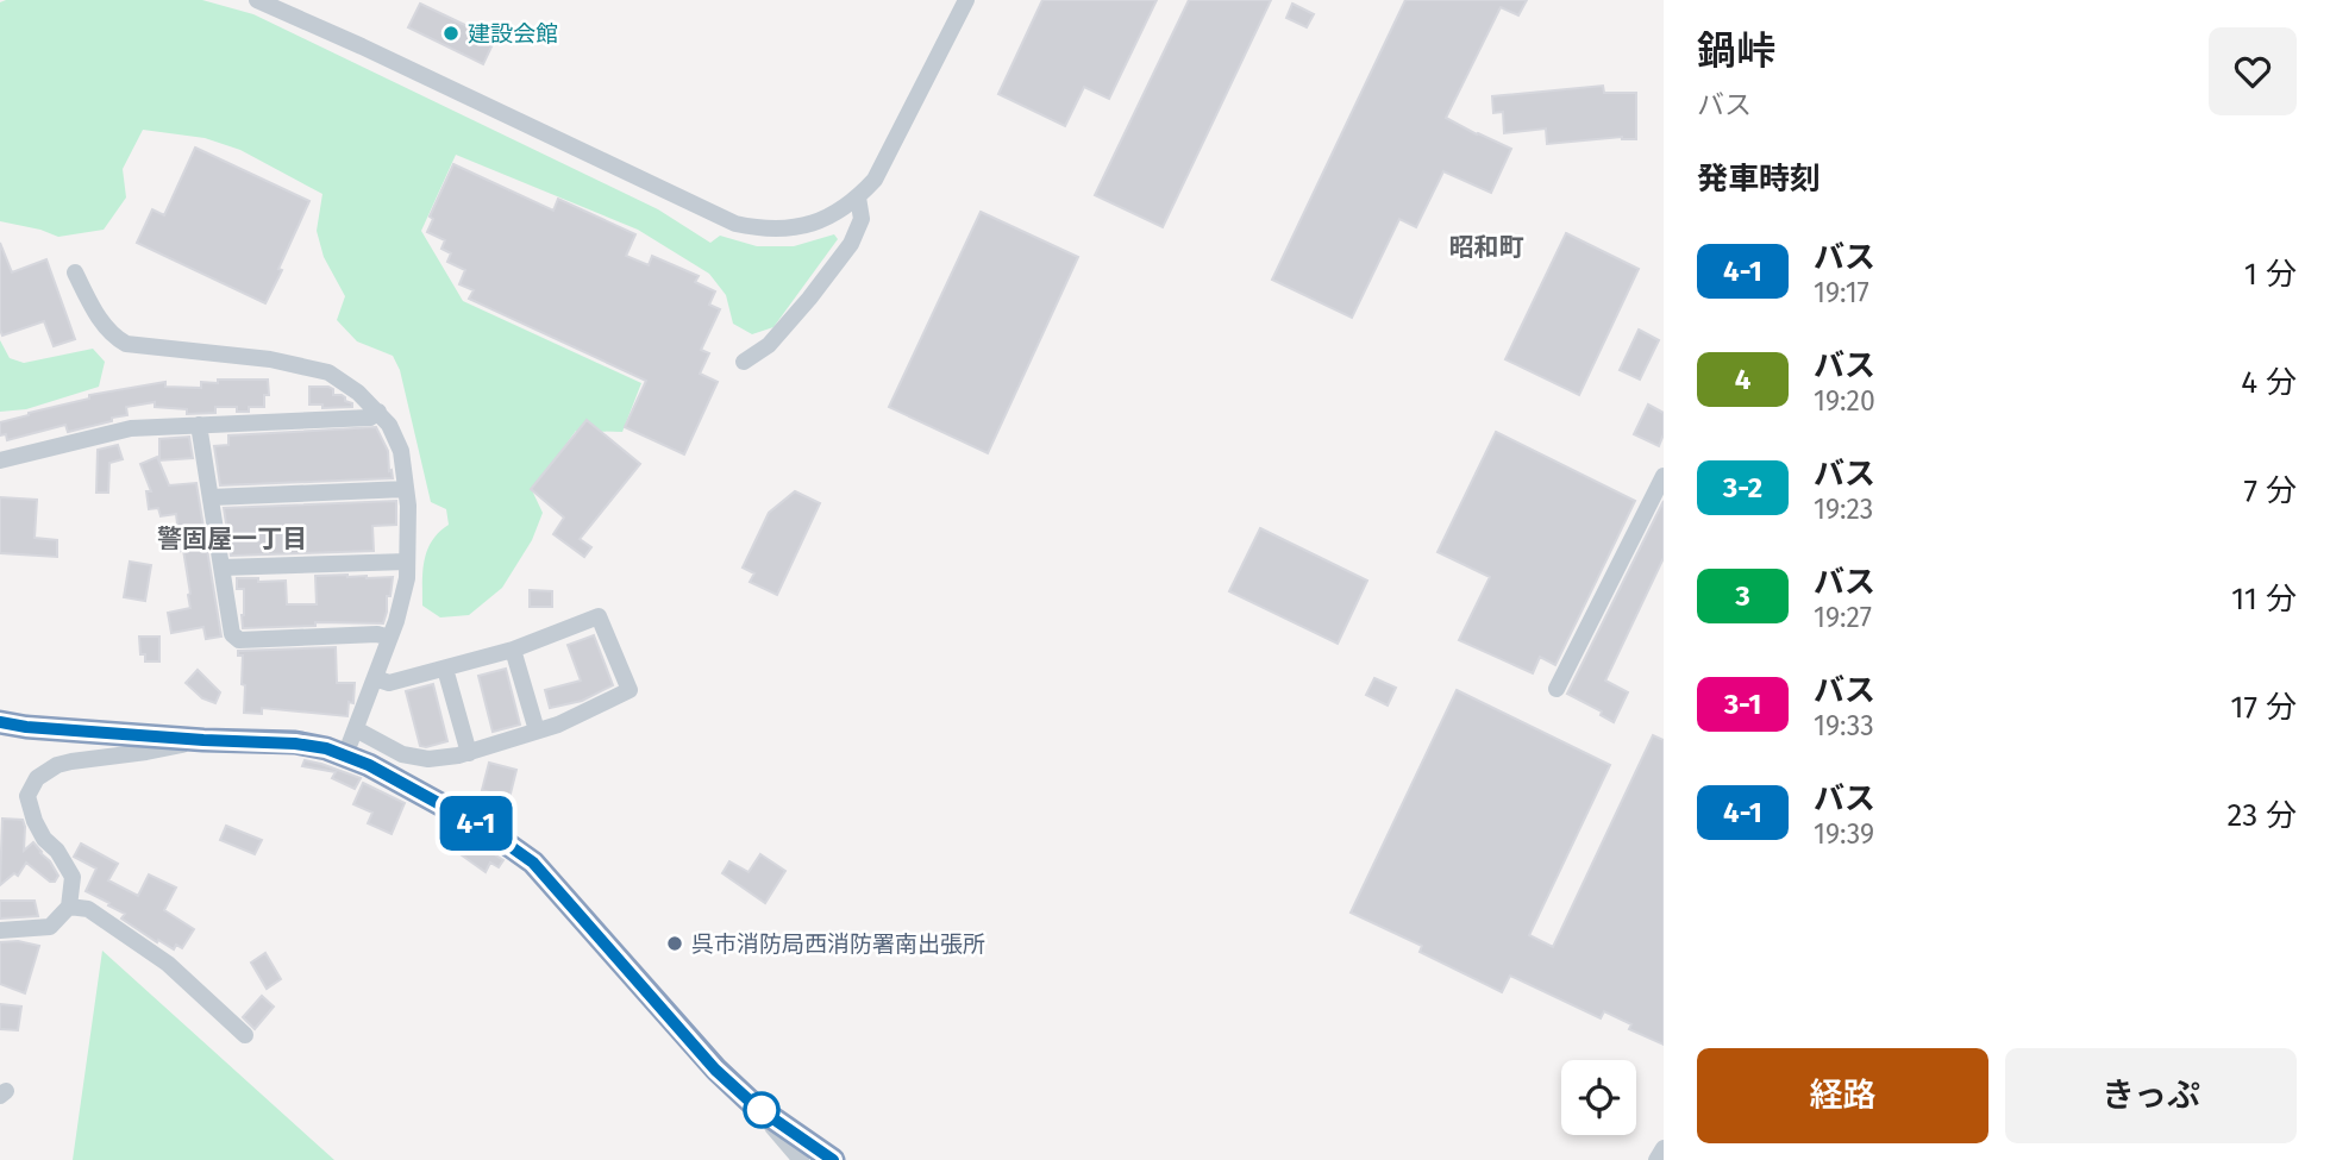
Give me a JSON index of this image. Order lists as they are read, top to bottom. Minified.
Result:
{"districts":["昭和町","警固屋一丁目"],"places":["建設会館","呉市消防局西消防署南出張所"],"lines":["bus line 4-1"],"page":{"on_map":"4-1","heading":[["鍋峠","バス"],"発車時刻"],"list":[{"mark":"4-1","name":"バス","note":"19:17","value":"1 分"},{"mark":"4","name":"バス","note":"19:20","value":"4 分"},{"mark":"3-2","name":"バス","note":"19:23","value":"7 分"},{"mark":"3","name":"バス","note":"19:27","value":"11 分"},{"mark":"3-1","name":"バス","note":"19:33","value":"17 分"},{"mark":"4-1","name":"バス","note":"19:39","value":"23 分"}],"buttons":["経路","きっぷ"]}}
